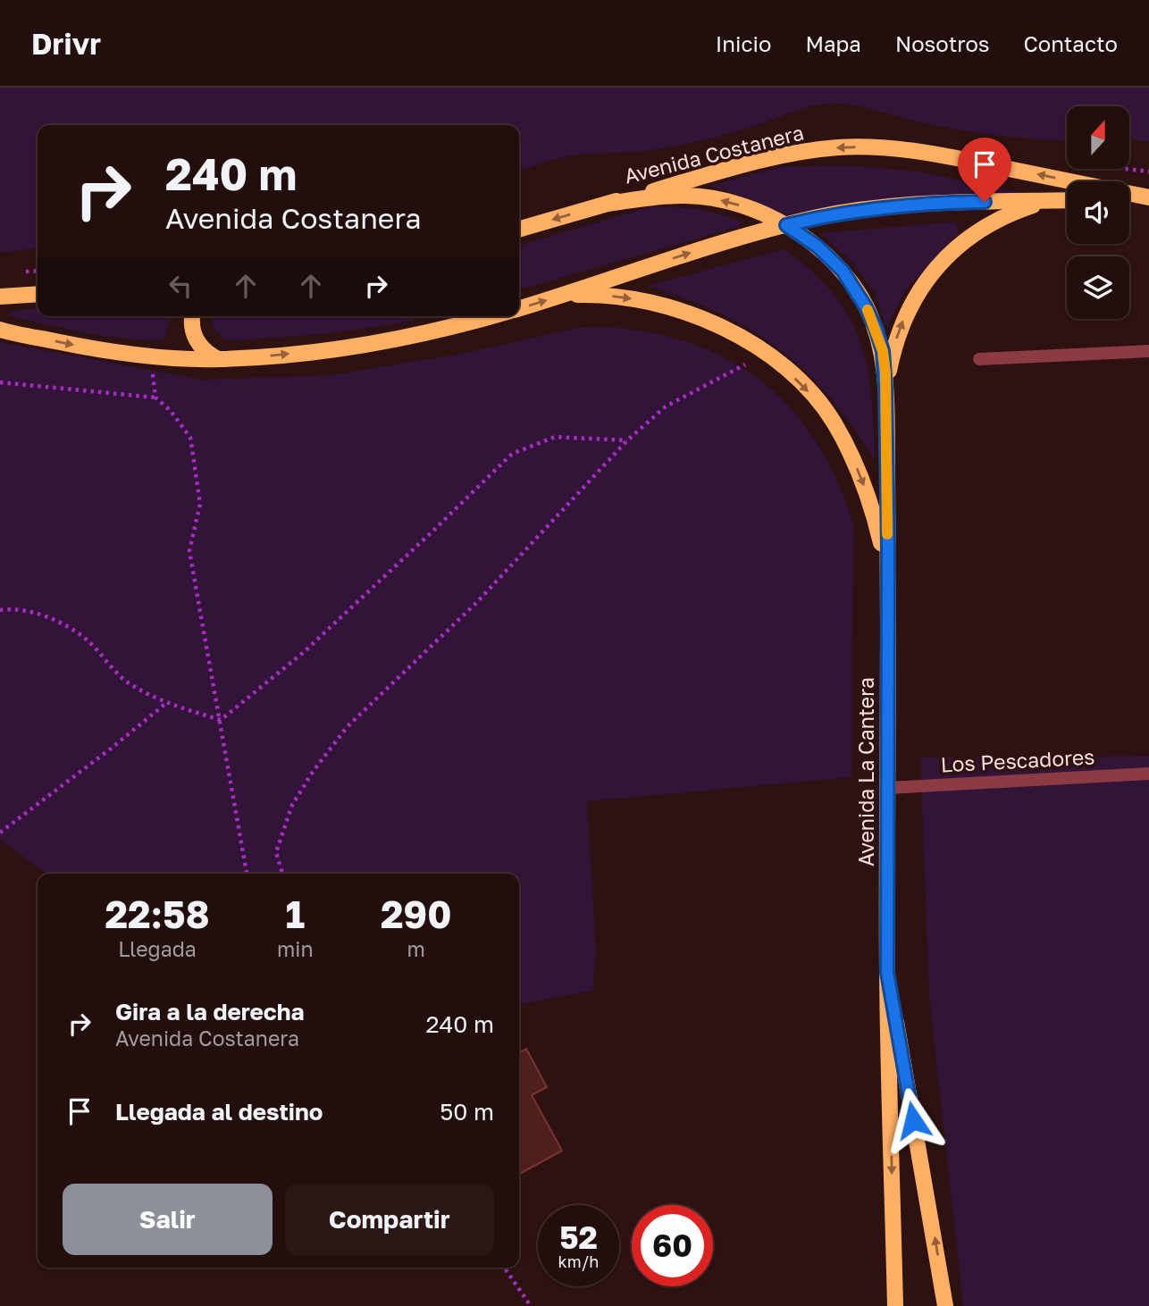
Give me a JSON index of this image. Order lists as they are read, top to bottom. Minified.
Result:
{"streets":{"main road":["Avenida Costanera","Avenida La Cantera"],"street":["Los Pescadores"]},"crossings":[["Avenida Costanera","Avenida La Cantera"],["Los Pescadores","Avenida La Cantera"]],"north":"top","page":{"header":"Drivr","nav":["Inicio","Mapa","Nosotros","Contacto"],"turn":["240 m","Avenida Costanera"],"eta":["22:58","Llegada","1","min","290","m"],"list":[{"name":"Gira a la derecha","note":"Avenida Costanera","value":"240 m"},{"name":"Llegada al destino","value":"50 m"}],"buttons":["Salir","Compartir"],"speed":"52 km/h","limit":"60"}}
